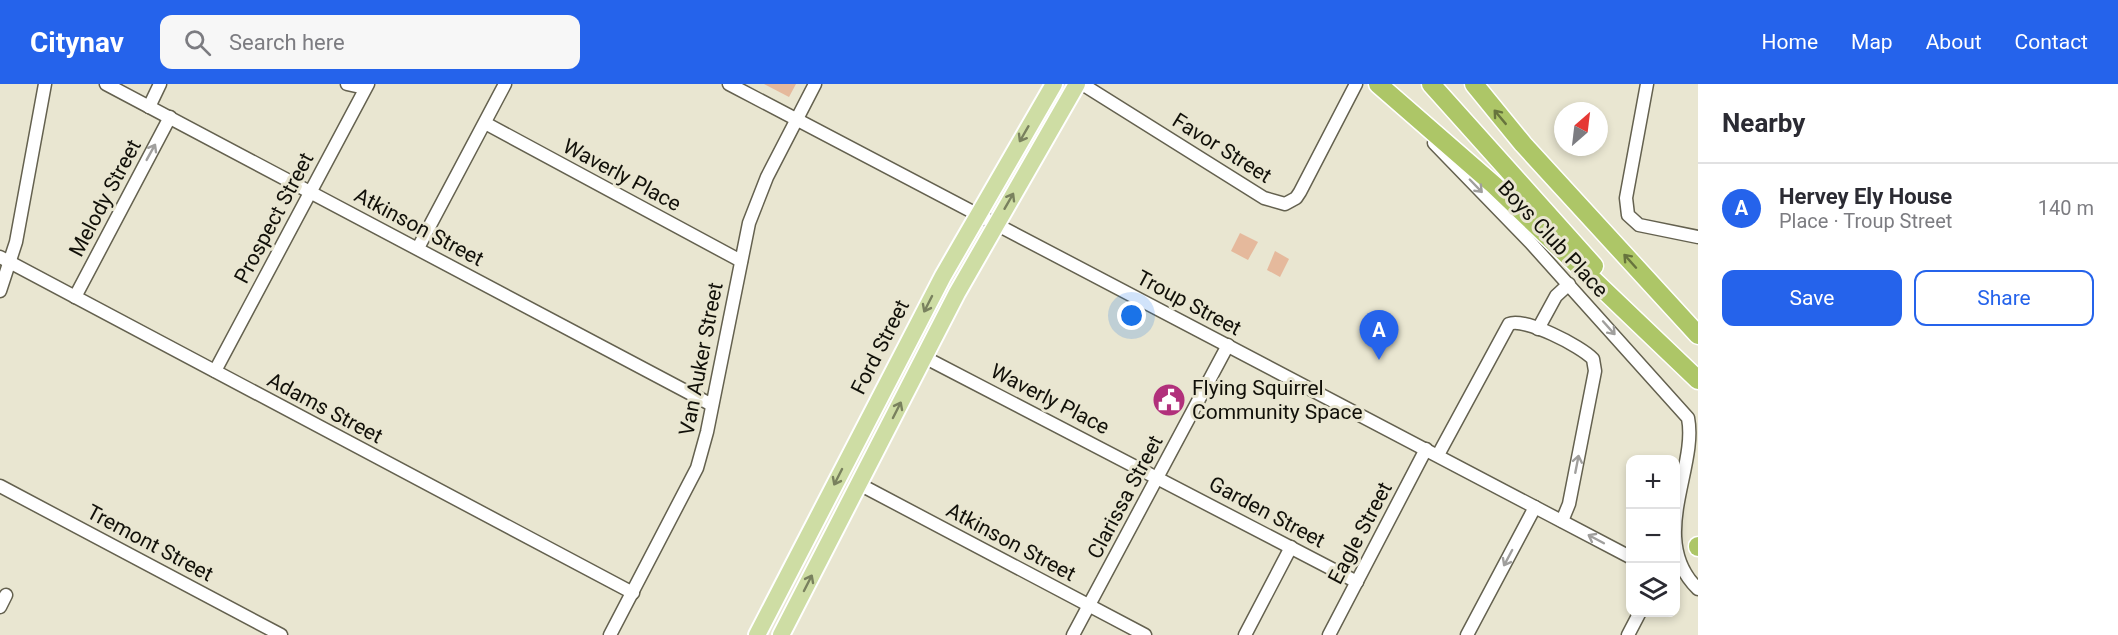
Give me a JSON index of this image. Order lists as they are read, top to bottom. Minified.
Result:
{"streets":{"main road":["Ford Street"],"street":["Favor Street","Waverly Place","Melody Street","Prospect Street","Atkinson Street","Boys Club Place","Troup Street","Van Auker Street","Adams Street","Clarissa Street","Garden Street","Eagle Street","Tremont Street"]},"crossings":[["Waverly Place","Ford Street"],["Waverly Place","Van Auker Street"],["Waverly Place","Clarissa Street"],["Waverly Place","Garden Street"],["Melody Street","Atkinson Street"],["Melody Street","Adams Street"],["Prospect Street","Atkinson Street"],["Prospect Street","Adams Street"],["Atkinson Street","Ford Street"],["Atkinson Street","Van Auker Street"],["Atkinson Street","Clarissa Street"],["Troup Street","Ford Street"],["Troup Street","Van Auker Street"],["Troup Street","Clarissa Street"],["Troup Street","Eagle Street"],["Van Auker Street","Adams Street"],["Clarissa Street","Garden Street"],["Garden Street","Eagle Street"]],"one_way":["Boys Club Place"],"places":{"public building":["Flying Squirrel Community Space"]},"north":"top right","page":{"header":"Citynav","search":"Search here","nav":["Home","Map","About","Contact"],"heading":"Nearby","list":[{"mark":"A","name":"Hervey Ely House","note":"Place · Troup Street","value":"140 m"}],"buttons":["Save","Share"],"pins":"A","map_buttons":["+","−"]}}
